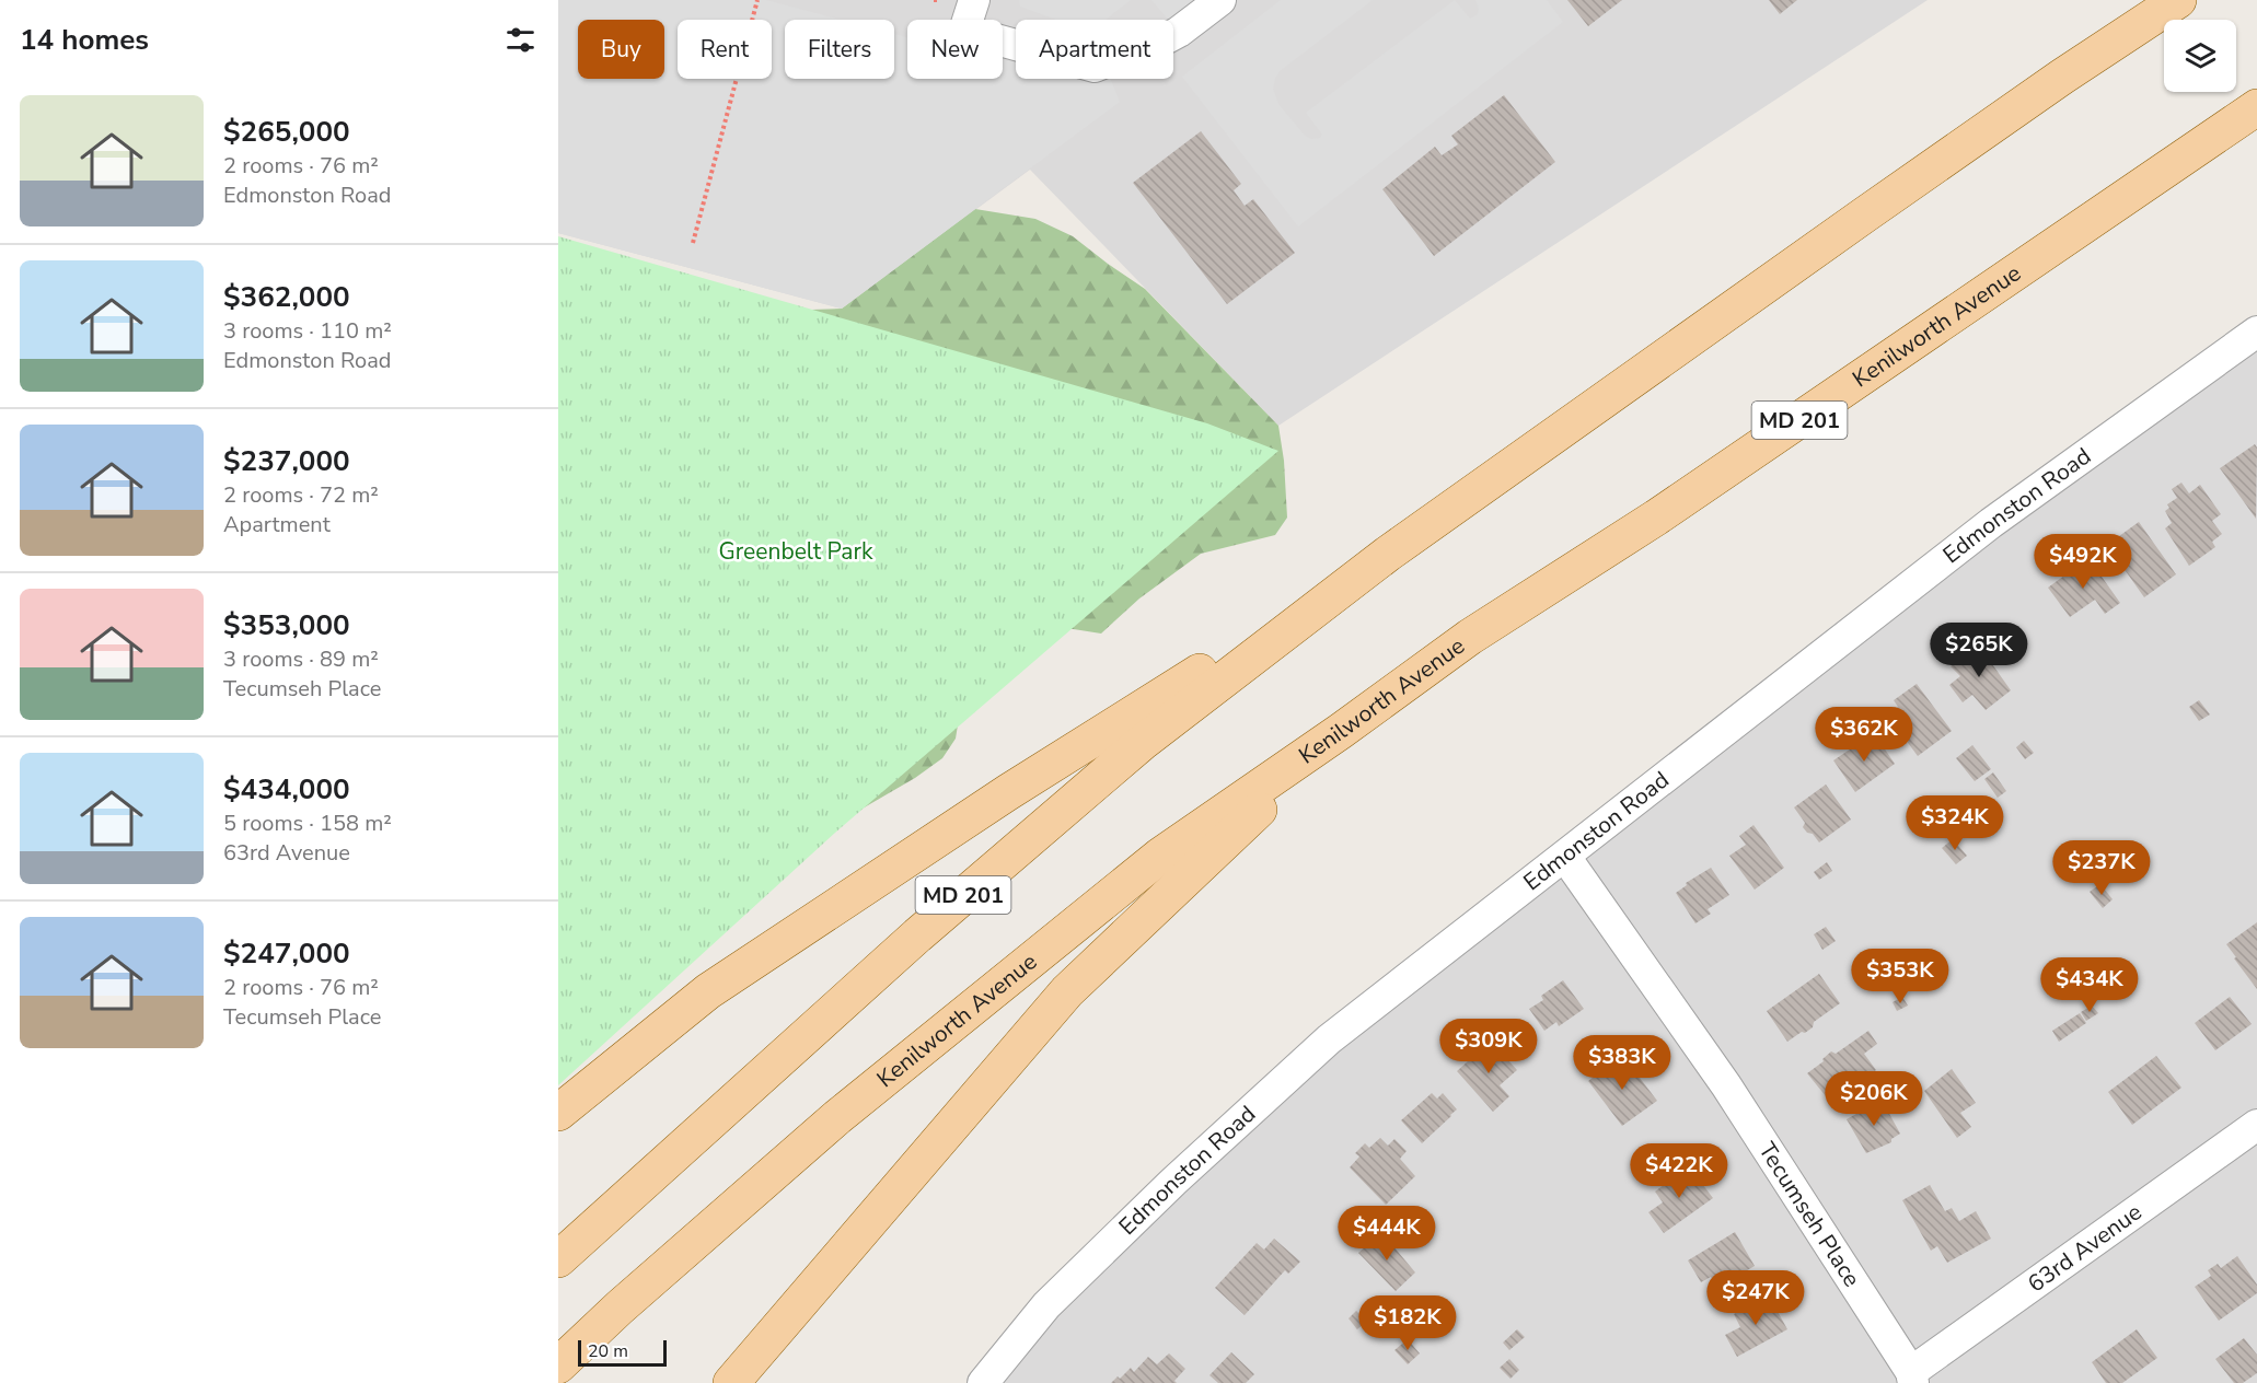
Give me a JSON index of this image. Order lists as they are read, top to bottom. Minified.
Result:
{"streets":{"main road":["Kenilworth Avenue","MD 201"],"street":["Edmonston Road","Tecumseh Place","63rd Avenue"]},"crossings":[["Edmonston Road","Tecumseh Place"],["Tecumseh Place","63rd Avenue"]],"parks":["Greenbelt Park"],"scale_bar":"20 m","page":{"heading":"14 homes","chip":["Buy","Rent","Filters","New","Apartment"],"list":[{"name":"$265,000","note":"2 rooms · 76 m² · Edmonston Road"},{"name":"$362,000","note":"3 rooms · 110 m² · Edmonston Road"},{"name":"$237,000","note":"2 rooms · 72 m² · Apartment"},{"name":"$353,000","note":"3 rooms · 89 m² · Tecumseh Place"},{"name":"$434,000","note":"5 rooms · 158 m² · 63rd Avenue"},{"name":"$247,000","note":"2 rooms · 76 m² · Tecumseh Place"}],"price":["$492K","$265K","$362K","$324K","$237K","$353K","$434K","$309K","$383K","$206K","$422K","$444K","$247K","$182K"],"scale":"20 m"}}
